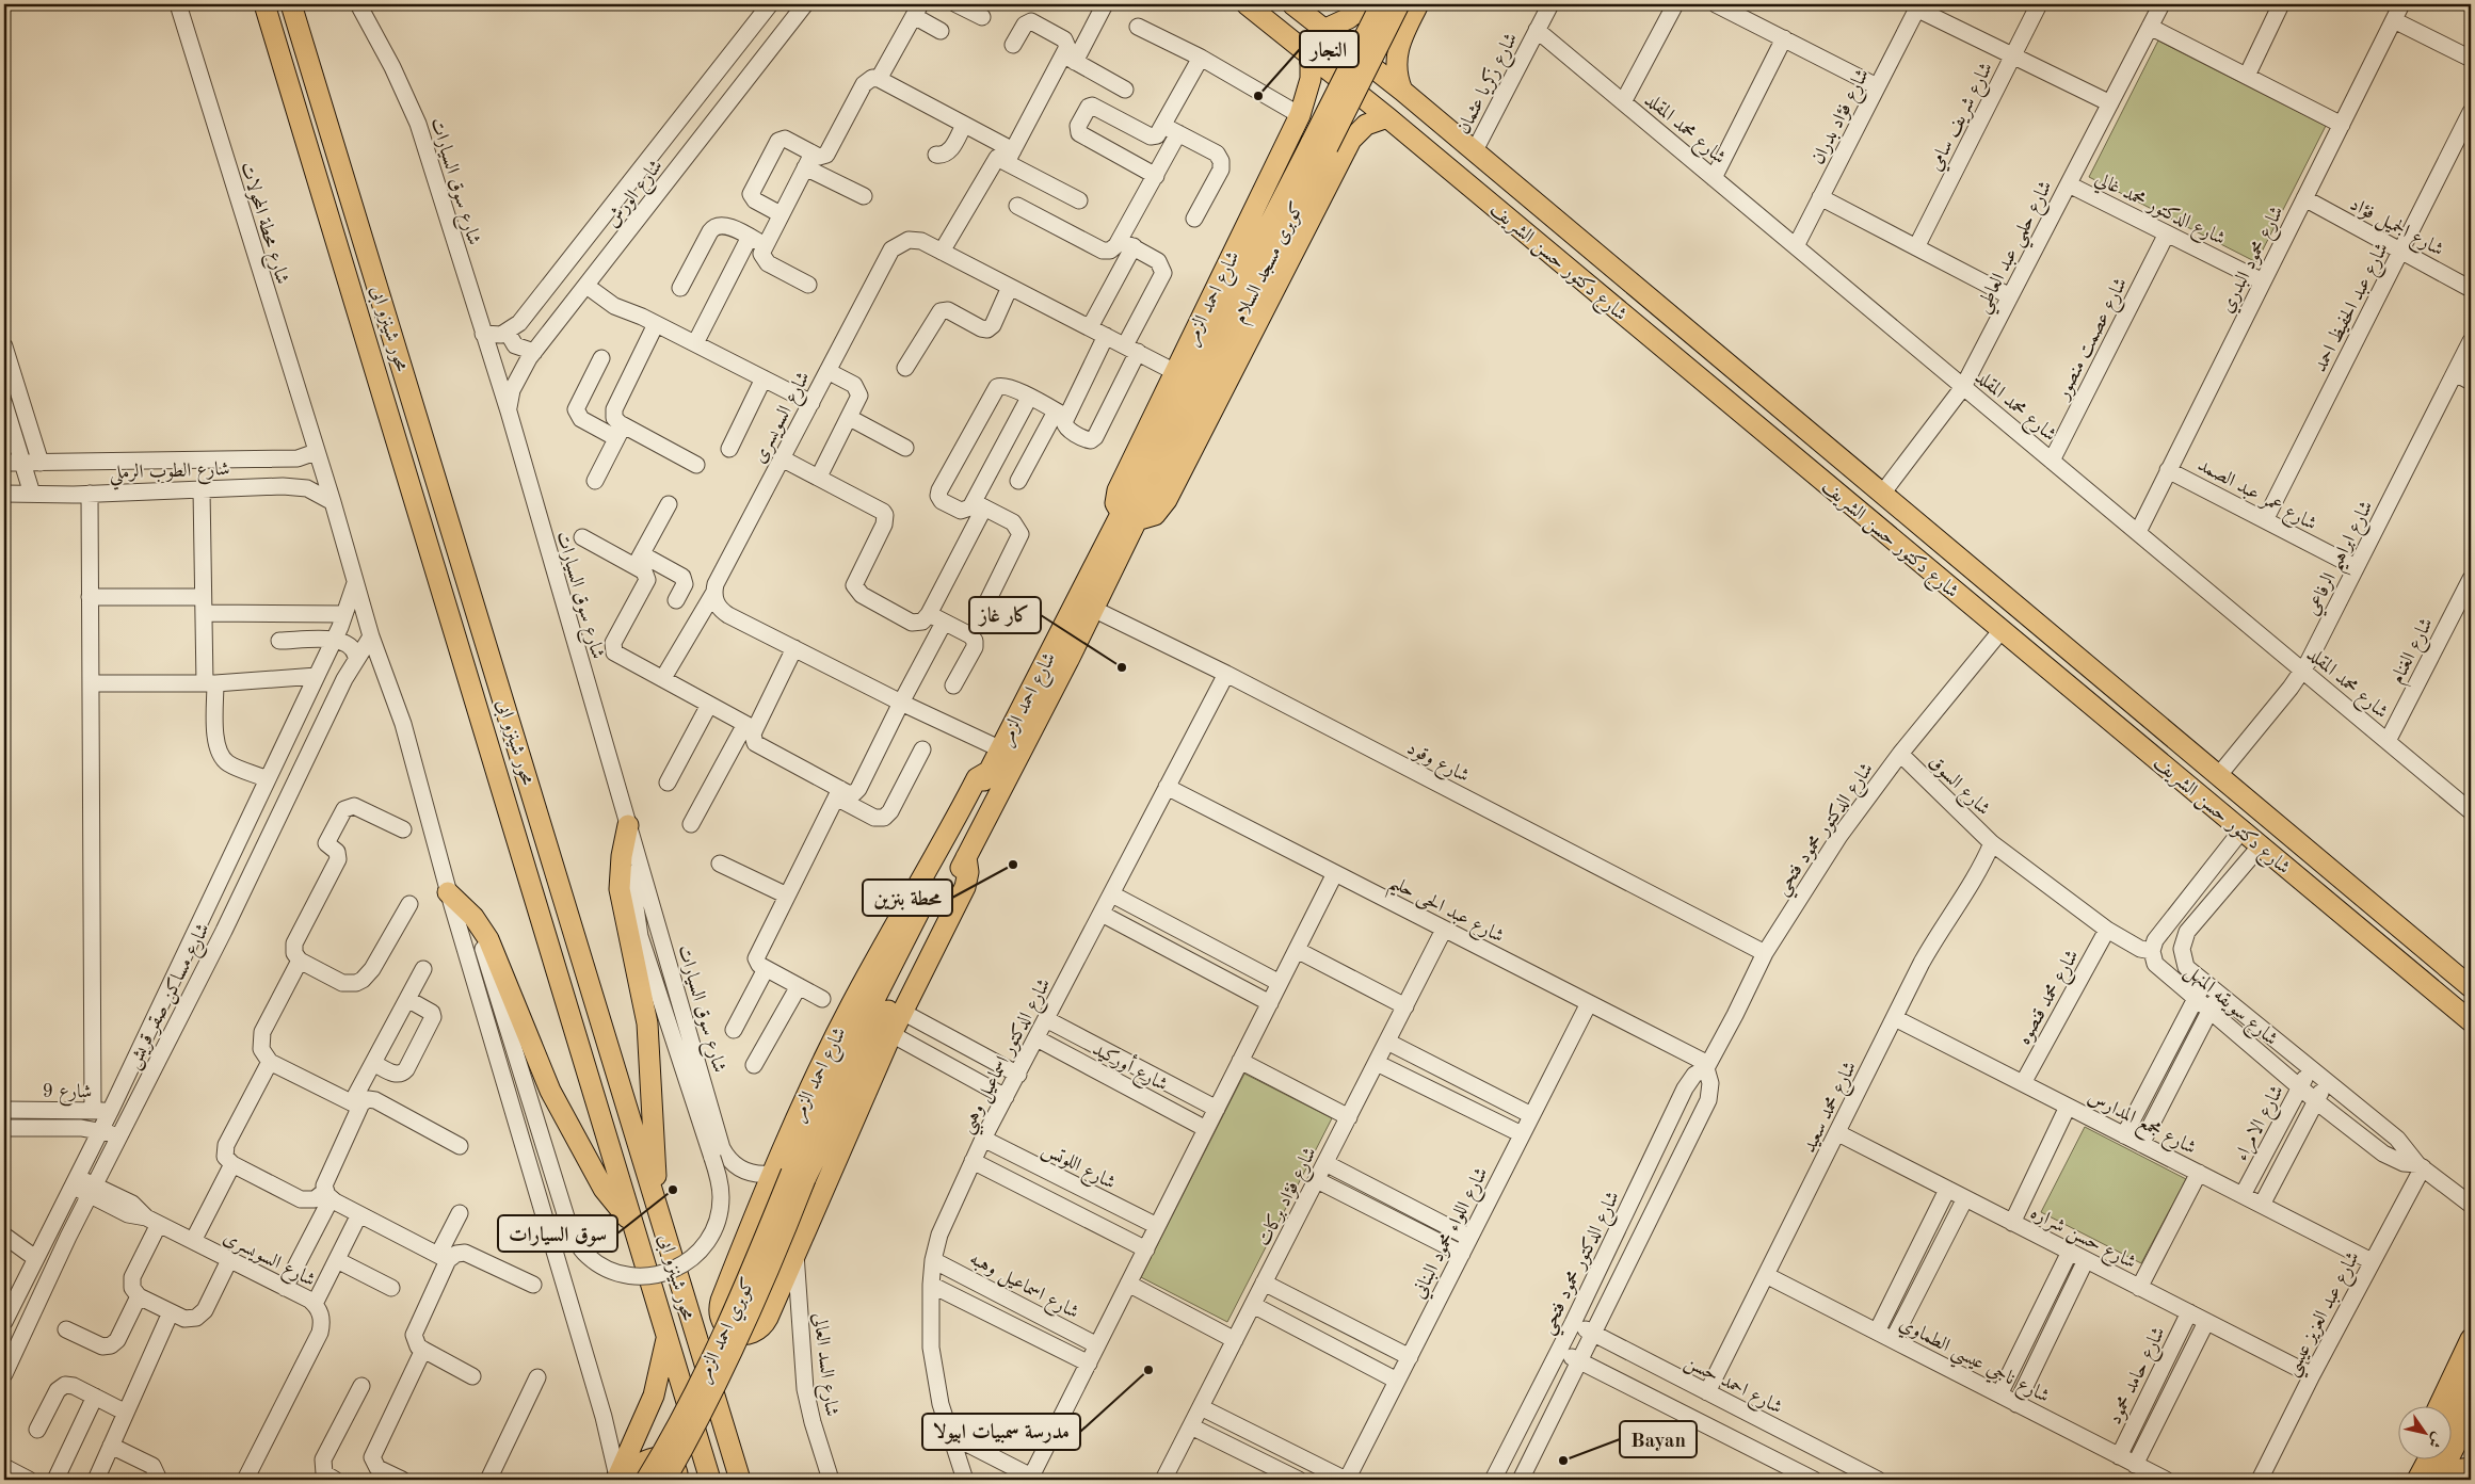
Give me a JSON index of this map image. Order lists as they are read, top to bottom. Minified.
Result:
{"streets":{"main road":["شارع دكتور حسن الشريف","كوبرى مسجد السلام","شارع احمد الزمر","محور شينزو ابى","كوبري احمد الزمر"],"street":["شارع زكريا عثمان","شارع فؤاد بدران","شارع شريف سامي","شارع محمد المقلد","شارع سوق السيارات","شارع الورش","شارع الدكتور محمد غالي","شارع محطة المحولات","شارع الجميل فؤاد","شارع حلمي عبد العاطي","شارع محمود البدري","شارع عبد الحفيظ احمد","شارع عصمت منصور","شارع السويسرى","شارع الطوب الرملي","شارع عمر عبد الصمد","شارع ابراهيم الرفاعي","شارع الغنام","شارع وقود","شارع السوق","شارع الدكتور محمود فتحي","شارع عبد الحى حليم","شارع مساكن صقر قريش","شارع محمد قنصوه","شارع سويقه المنهل","شارع الدكتور اسماعيل وهبي","شارع أوركيد","شارع 9","شارع محمد سعيد","شارع مجمع المدارس","شارع الامراء","شارع اللوتس","شارع فؤاد بركات","شارع اللواء محمود البناني","شارع حسن شراره","شارع اسماعيل وهبه","شارع عبد العزيز عيسي","شارع ناجي عيسي الطماوي","شارع السد العالى","شارع حامد محمود","شارع احمد حسن"]},"crossings":[["شارع زكريا عثمان","شارع محمد المقلد"],["شارع زكريا عثمان","شارع دكتور حسن الشريف"],["شارع فؤاد بدران","شارع محمد المقلد"],["شارع محمد المقلد","شارع حلمي عبد العاطي"],["شارع محمد المقلد","شارع محمود البدري"],["شارع محمد المقلد","شارع عصمت منصور"],["شارع محمد المقلد","شارع ابراهيم الرفاعي"],["شارع محمد المقلد","شارع الغنام"],["شارع سوق السيارات","شارع الورش"],["شارع سوق السيارات","شارع احمد الزمر"],["شارع سوق السيارات","كوبري احمد الزمر"],["شارع الدكتور محمد غالي","شارع حلمي عبد العاطي"],["شارع الدكتور محمد غالي","شارع محمود البدري"],["شارع الدكتور محمد غالي","شارع عصمت منصور"],["شارع محطة المحولات","شارع الطوب الرملي"],["شارع الجميل فؤاد","شارع محمود البدري"],["شارع الجميل فؤاد","شارع عبد الحفيظ احمد"],["شارع حلمي عبد العاطي","شارع دكتور حسن الشريف"],["شارع محمود البدري","شارع عمر عبد الصمد"],["شارع دكتور حسن الشريف","شارع احمد الزمر"],["شارع دكتور حسن الشريف","شارع ابراهيم الرفاعي"],["شارع دكتور حسن الشريف","شارع الدكتور محمود فتحي"],["شارع دكتور حسن الشريف","شارع سويقه المنهل"],["كوبرى مسجد السلام","شارع احمد الزمر"],["شارع احمد الزمر","شارع السويسرى"],["شارع احمد الزمر","شارع وقود"],["شارع احمد الزمر","كوبري احمد الزمر"],["شارع احمد الزمر","شارع السد العالى"],["شارع عبد الحفيظ احمد","شارع عمر عبد الصمد"],["شارع السويسرى","شارع مساكن صقر قريش"],["شارع عمر عبد الصمد","شارع ابراهيم الرفاعي"],["شارع وقود","شارع الدكتور محمود فتحي"],["شارع وقود","شارع الدكتور اسماعيل وهبي"],["شارع السوق","شارع الدكتور محمود فتحي"],["شارع السوق","شارع محمد قنصوه"],["شارع السوق","شارع سويقه المنهل"],["شارع السوق","شارع محمد سعيد"],["شارع الدكتور محمود فتحي","شارع عبد الحى حليم"],["شارع الدكتور محمود فتحي","شارع احمد حسن"],["شارع عبد الحى حليم","شارع الدكتور اسماعيل وهبي"],["شارع عبد الحى حليم","شارع فؤاد بركات"],["شارع عبد الحى حليم","شارع اللواء محمود البناني"],["شارع مساكن صقر قريش","شارع 9"],["شارع محمد قنصوه","شارع مجمع المدارس"],["شارع سويقه المنهل","شارع الامراء"],["شارع سويقه المنهل","شارع عبد العزيز عيسي"],["شارع الدكتور اسماعيل وهبي","شارع أوركيد"],["شارع الدكتور اسماعيل وهبي","شارع اللوتس"],["شارع الدكتور اسماعيل وهبي","شارع اسماعيل وهبه"],["شارع محمد سعيد","شارع مجمع المدارس"],["شارع محمد سعيد","شارع حسن شراره"],["شارع محمد سعيد","شارع ناجي عيسي الطماوي"],["شارع محمد سعيد","شارع احمد حسن"],["شارع مجمع المدارس","شارع الامراء"],["شارع مجمع المدارس","شارع عبد العزيز عيسي"],["شارع حسن شراره","شارع عبد العزيز عيسي"],["شارع حسن شراره","شارع حامد محمود"],["شارع ناجي عيسي الطماوي","شارع حامد محمود"]],"places":["النجار","كار غاز","محطة بنزين","سوق السيارات","مدرسة سمبيات ابيولا","Bayan"],"north":"bottom right"}
